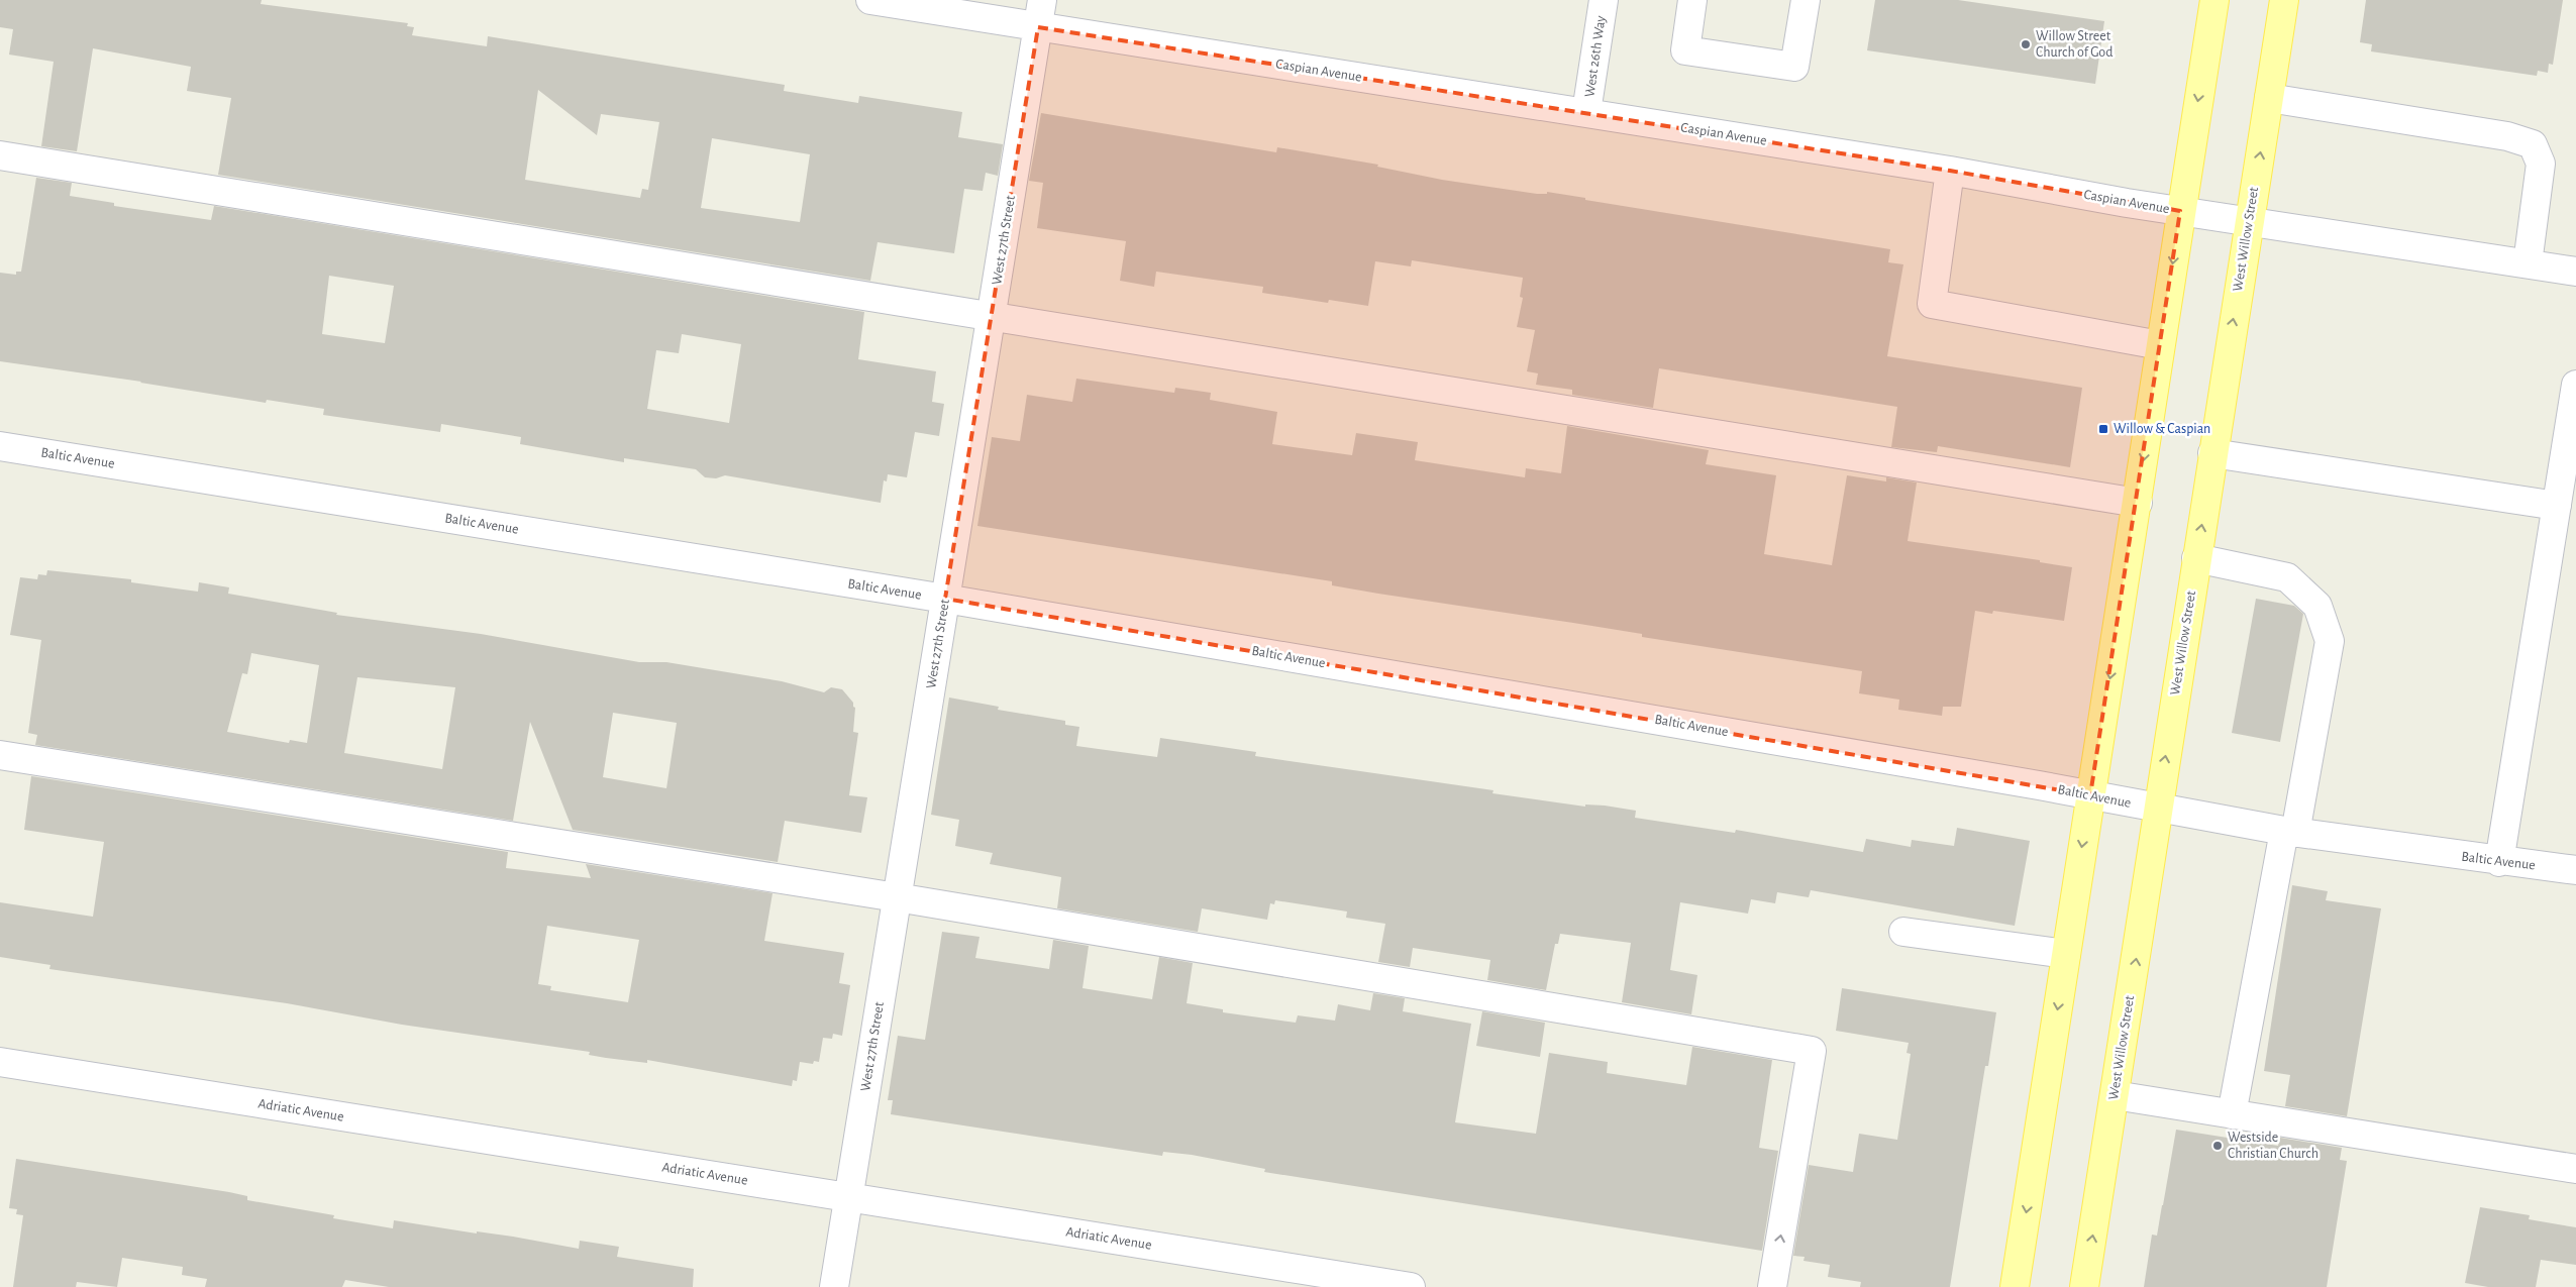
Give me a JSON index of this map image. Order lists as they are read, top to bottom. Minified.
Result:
{"streets":{"main road":["West Willow Street"],"street":["West 26th Way","Caspian Avenue","West 27th Street","Baltic Avenue","Adriatic Avenue"]},"crossings":[["West 26th Way","Caspian Avenue"],["Caspian Avenue","West Willow Street"],["Caspian Avenue","West 27th Street"],["West Willow Street","Baltic Avenue"],["West 27th Street","Baltic Avenue"],["West 27th Street","Adriatic Avenue"]],"places":{"other":["Willow Street Church of God","Westside Christian Church"],"transit":["Willow & Caspian"]}}
